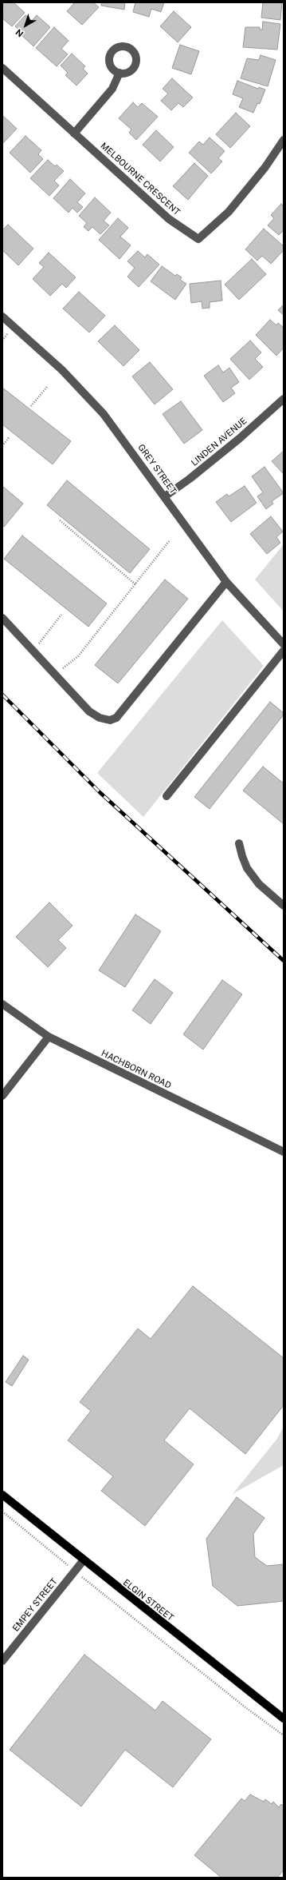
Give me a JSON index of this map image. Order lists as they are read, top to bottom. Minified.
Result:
{"streets":{"main road":["ELGIN STREET"],"street":["MELBOURNE CRESCENT","LINDEN AVENUE","GREY STREET","HACHBORN ROAD","EMPEY STREET"]},"crossings":[["LINDEN AVENUE","GREY STREET"],["ELGIN STREET","EMPEY STREET"]],"north":"bottom left"}
